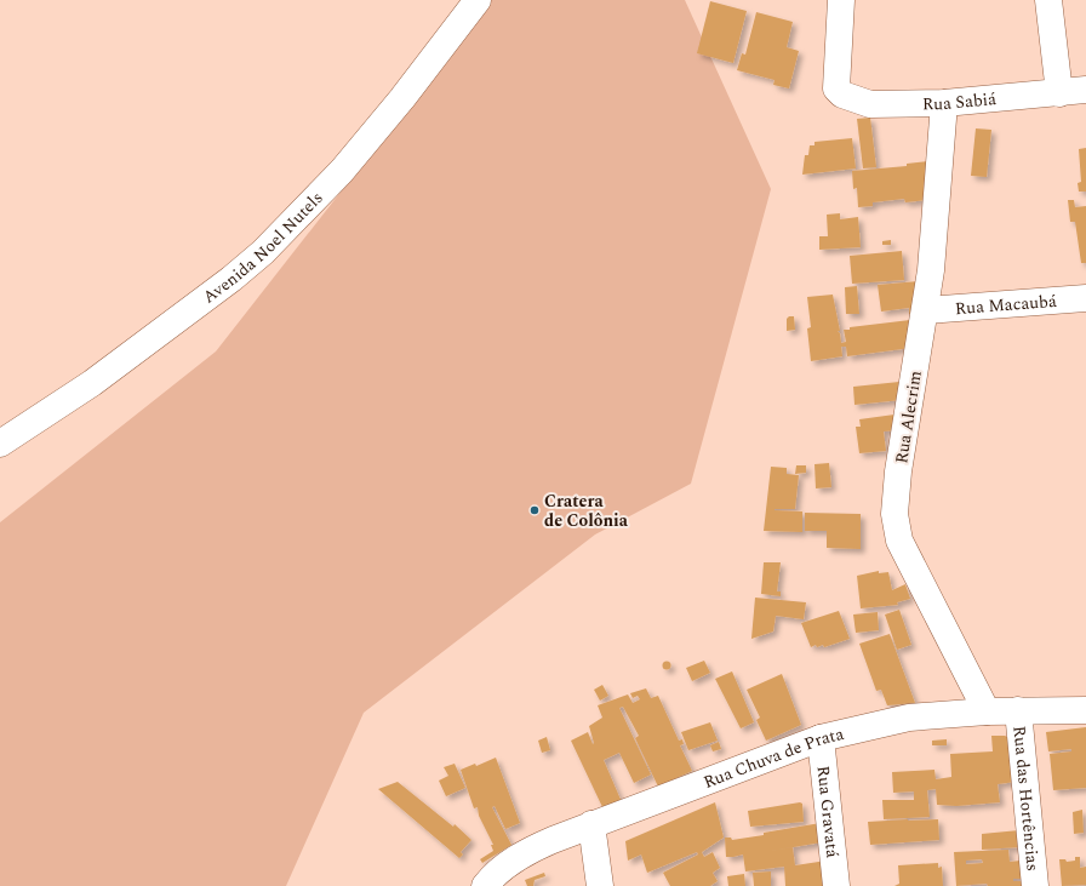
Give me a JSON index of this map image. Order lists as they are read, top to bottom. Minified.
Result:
{"streets":{"street":["Rua Sabiá","Avenida Noel Nutels","Rua Macaubá","Rua Alecrim","Rua Chuva de Prata","Rua das Hortências","Rua Gravatá"]},"crossings":[["Rua Sabiá","Rua Alecrim"],["Rua Macaubá","Rua Alecrim"],["Rua Alecrim","Rua Chuva de Prata"],["Rua Chuva de Prata","Rua das Hortências"],["Rua Chuva de Prata","Rua Gravatá"]],"places":["Cratera de Colônia"]}
